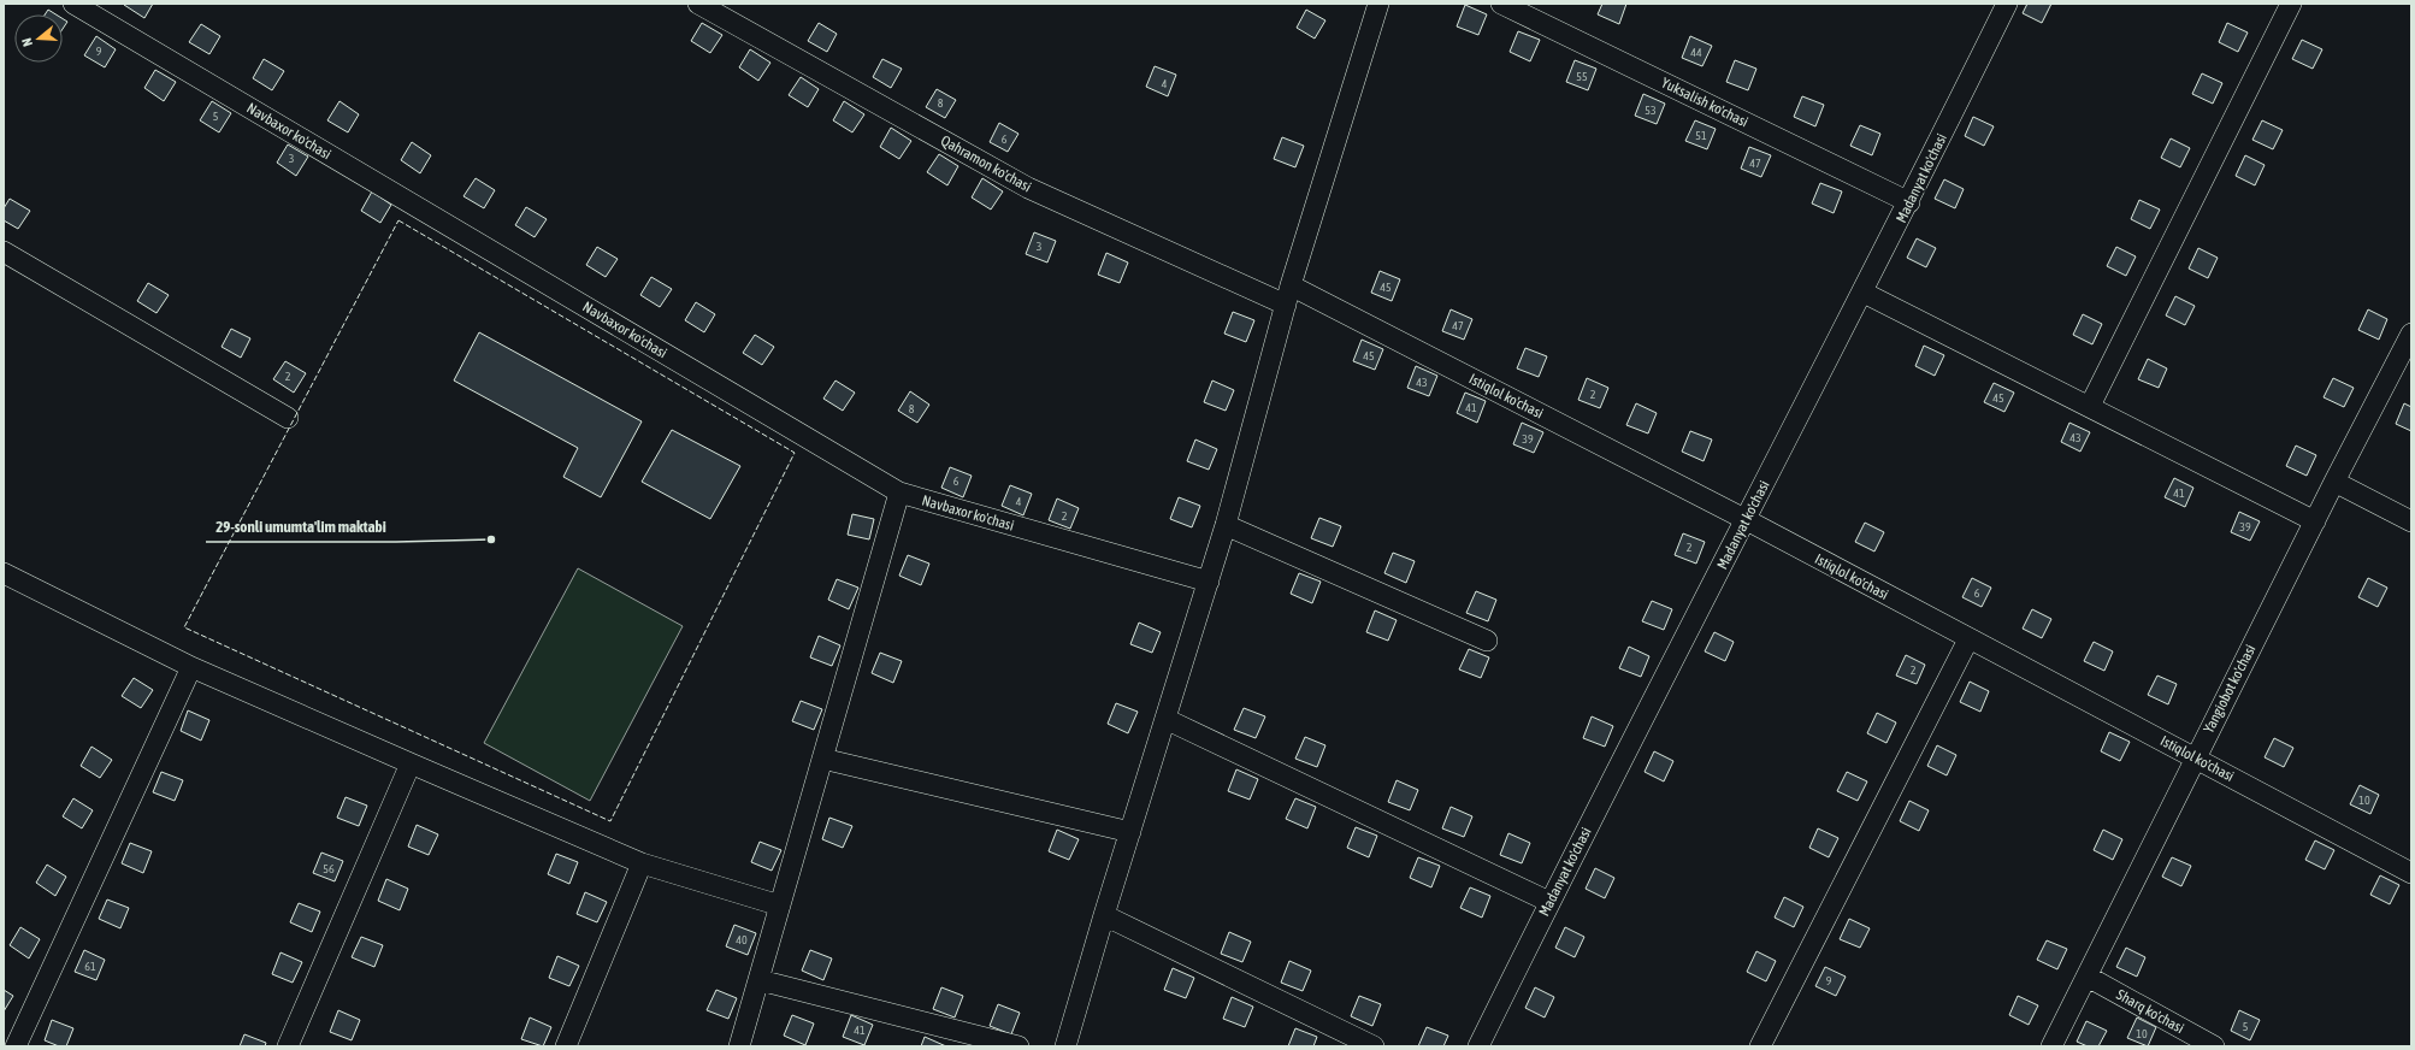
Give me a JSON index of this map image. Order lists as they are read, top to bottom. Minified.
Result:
{"streets":{"street":["Yuksalish ko'chasi","Navbaxor ko'chasi","Qahramon ko'chasi","Madanyat ko'chasi","Istiqlol ko'chasi","Yangiobot ko'chasi","Sharq ko'chasi"]},"crossings":[["Yuksalish ko'chasi","Madanyat ko'chasi"],["Qahramon ko'chasi","Istiqlol ko'chasi"],["Madanyat ko'chasi","Istiqlol ko'chasi"],["Istiqlol ko'chasi","Yangiobot ko'chasi"],["Yangiobot ko'chasi","Sharq ko'chasi"]],"places":["29-sonli umumta'lim maktabi"],"house_numbers":["9","44","55","4","8","53","5","51","6","3","47","3","45","47","45","2","43","2","45","41","8","43","39","6","41","4","2","39","2","6","2","10","56","40","61","9","5","41","10"],"north":"left"}
